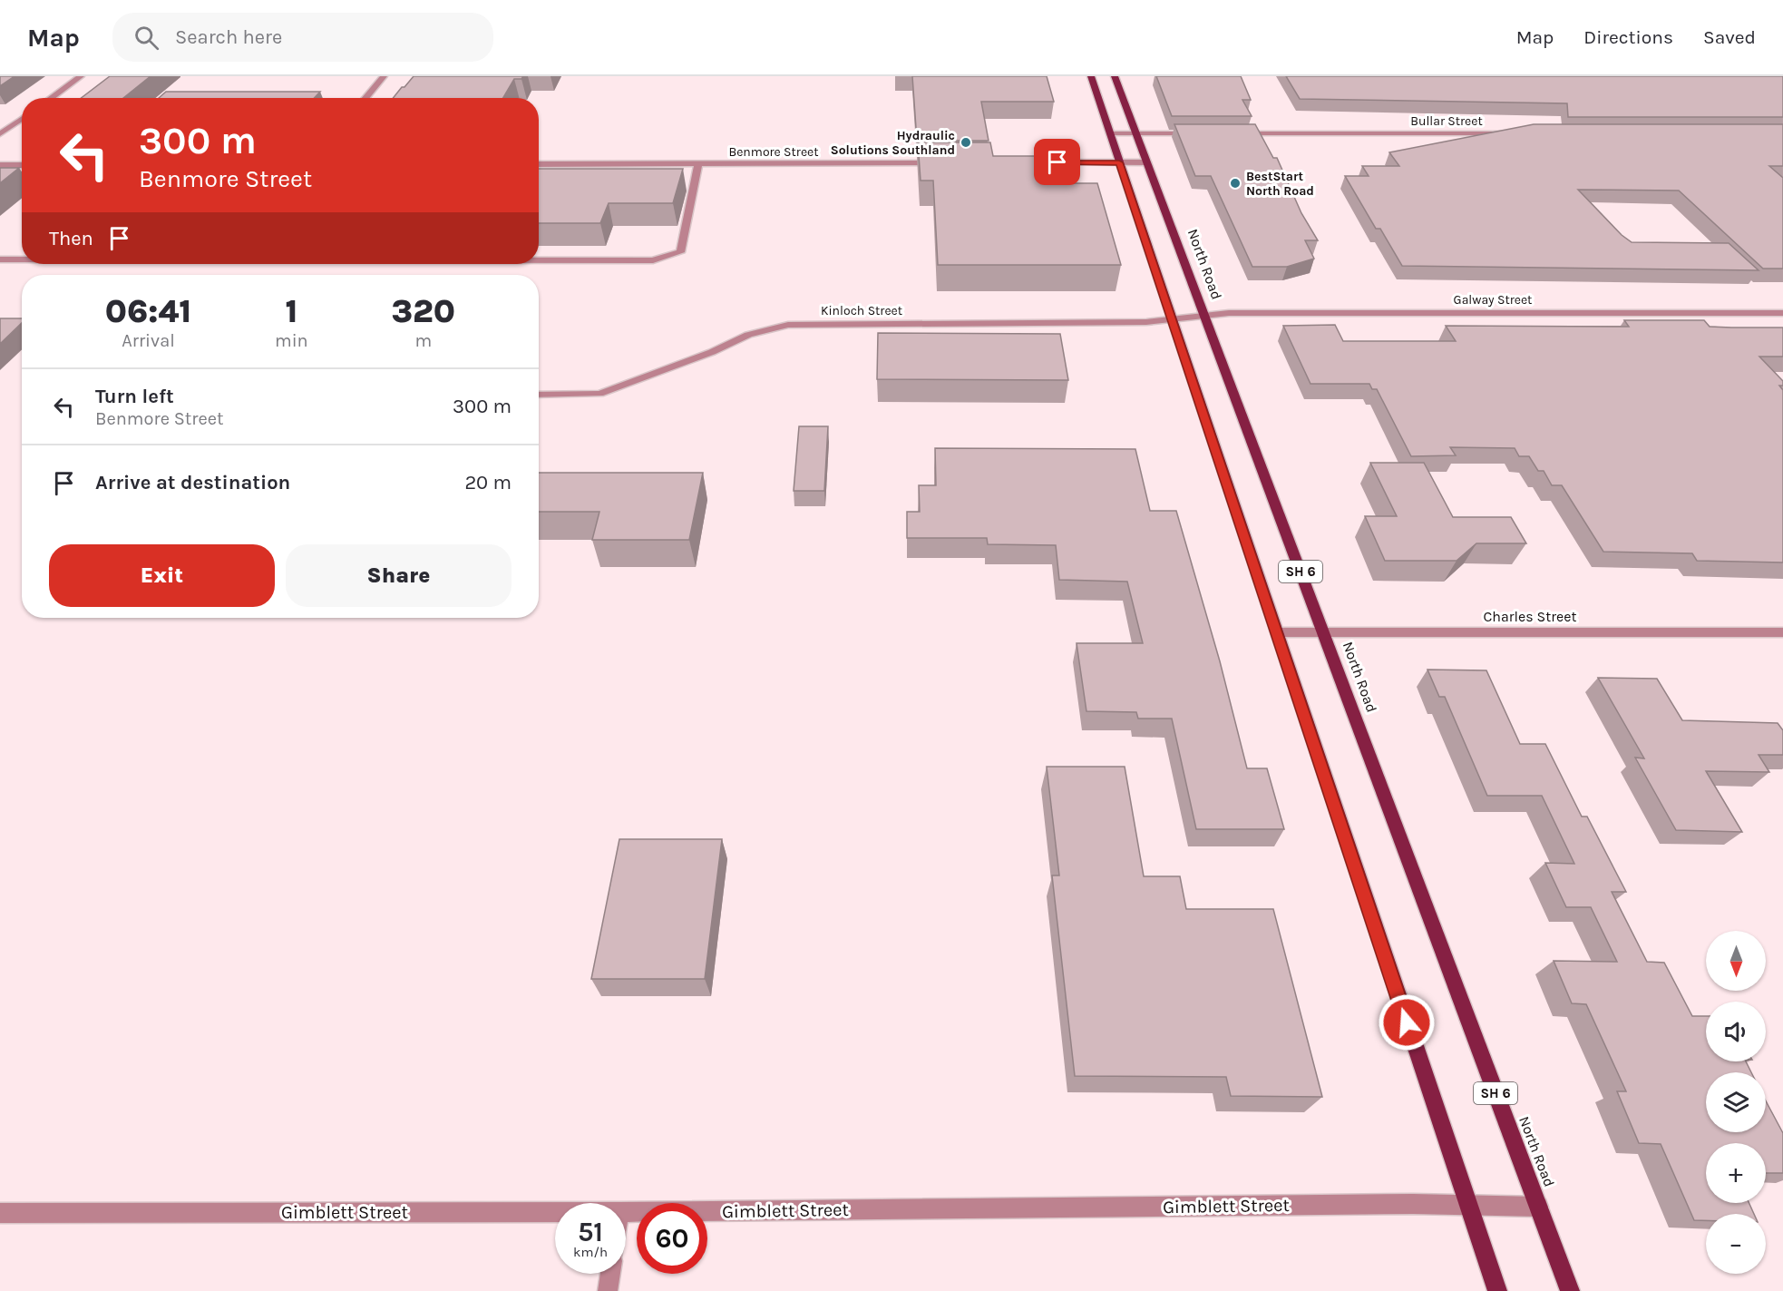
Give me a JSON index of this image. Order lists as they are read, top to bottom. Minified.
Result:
{"streets":{"main road":["North Road","SH 6"],"street":["Bullar Street","Benmore Street","Galway Street","Kinloch Street","Charles Street","Gimblett Street"]},"crossings":[["North Road","Galway Street"],["North Road","Kinloch Street"],["North Road","Charles Street"],["North Road","Gimblett Street"],["Galway Street","Kinloch Street"],["Kinloch Street","SH 6"],["SH 6","Charles Street"],["SH 6","Gimblett Street"]],"places":["Hydraulic Solutions Southland","BestStart North Road"],"north":"bottom","page":{"header":"Map","search":"Search here","nav":["Map","Directions","Saved"],"turn":["300 m","Benmore Street"],"then":"Then","eta":["06:41","Arrival","1","min","320","m"],"list":[{"name":"Turn left","note":"Benmore Street","value":"300 m"},{"name":"Arrive at destination","value":"20 m"}],"buttons":["Exit","Share"],"map_buttons":["+","−"],"speed":"51 km/h","limit":"60"}}
